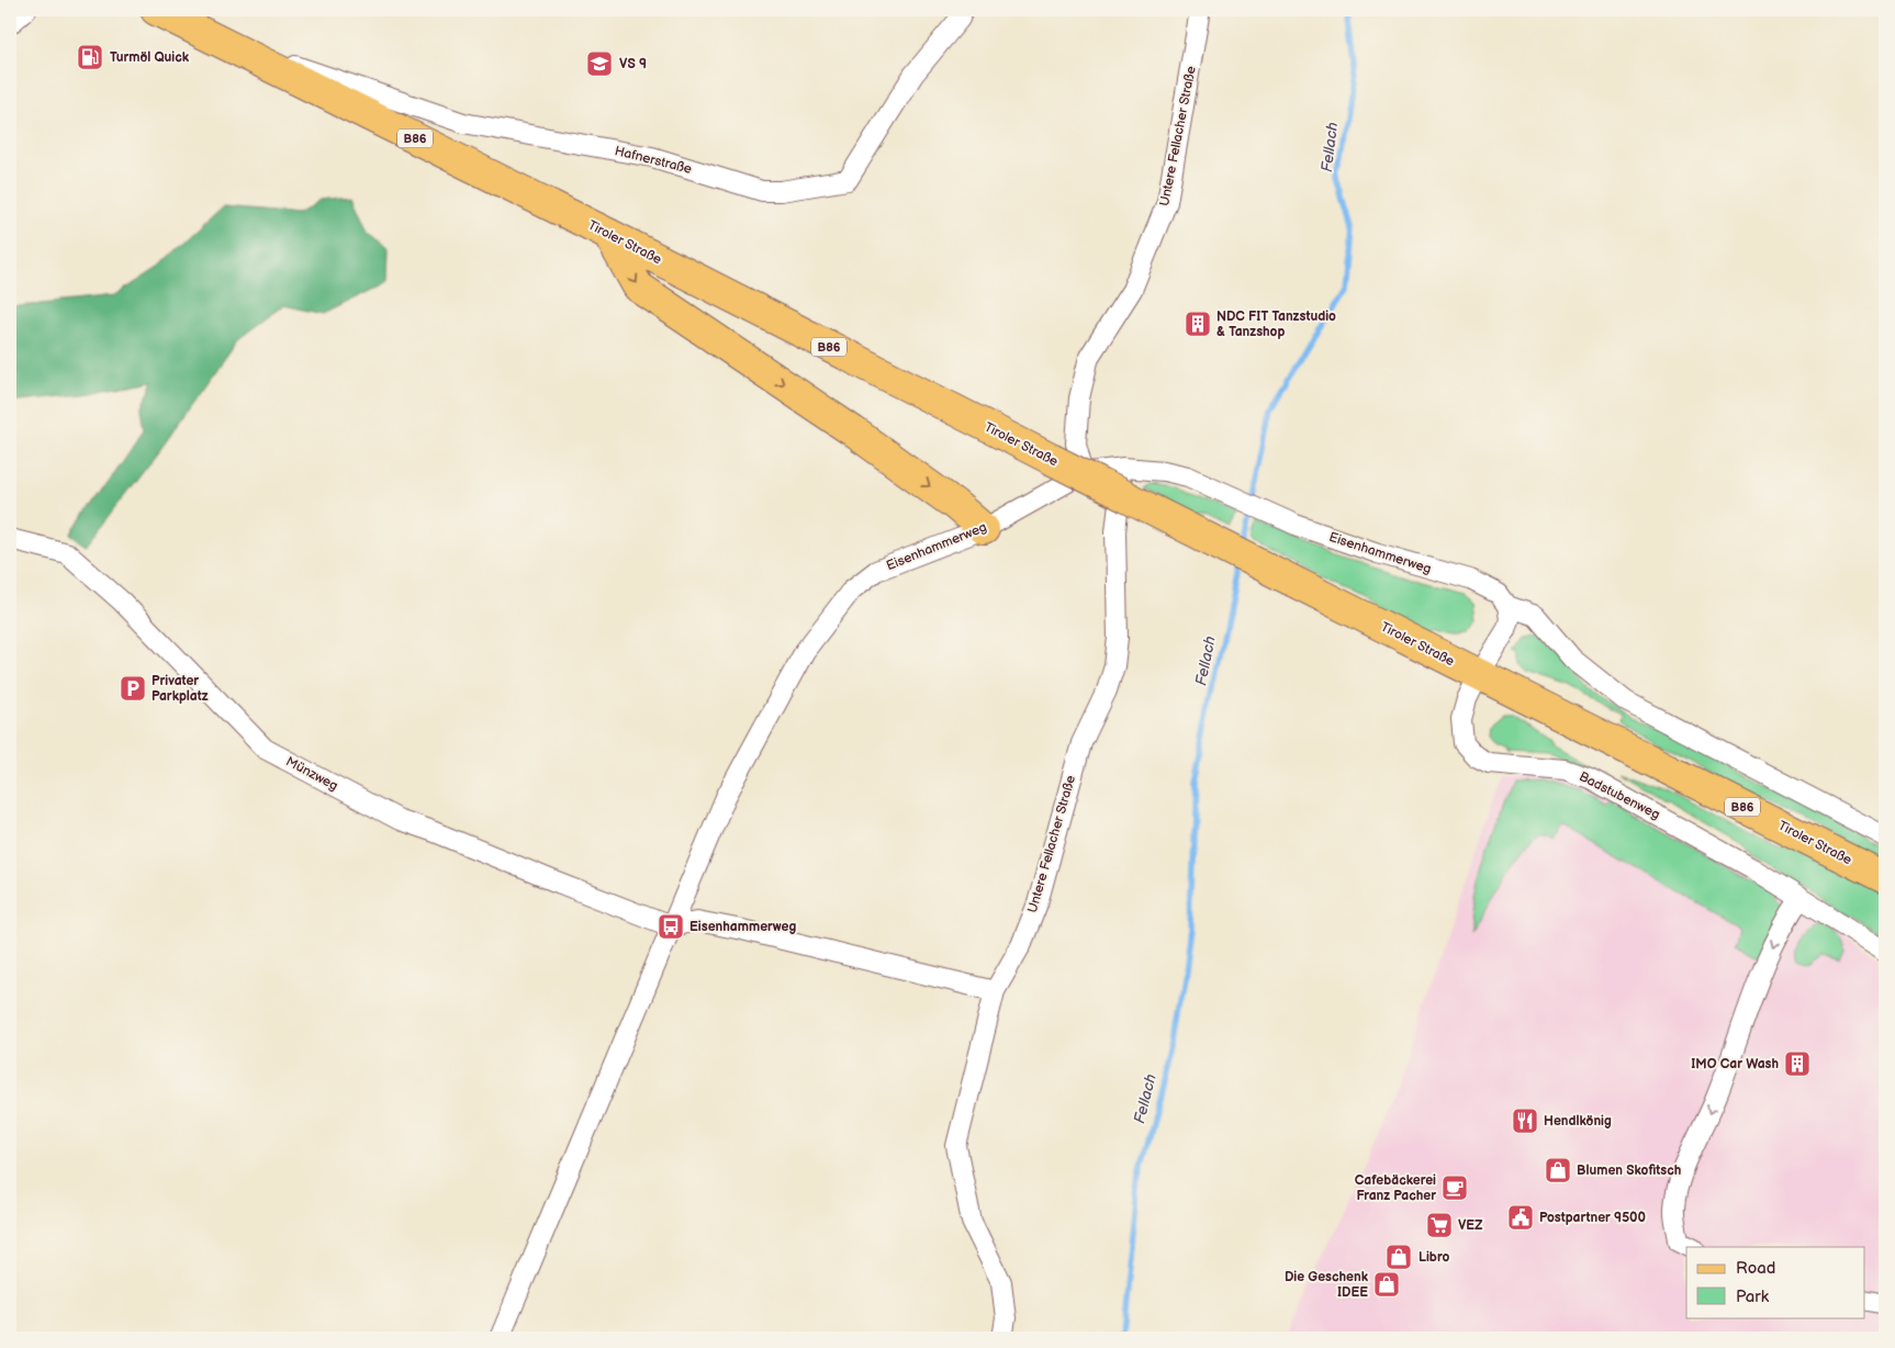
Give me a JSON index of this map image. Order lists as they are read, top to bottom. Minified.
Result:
{"streets":{"main road":["B86","Tiroler Straße"],"street":["Untere Fellacher Straße","Hafnerstraße","Eisenhammerweg","Münzweg","Badstubenweg"]},"crossings":[["Untere Fellacher Straße","Eisenhammerweg"],["Hafnerstraße","Tiroler Straße"],["Tiroler Straße","Badstubenweg"],["Eisenhammerweg","Münzweg"]],"water":["Fellach"],"places":{"fuel station":["Turmöl Quick"],"school or university":["VS 9"],"building":["NDC FIT Tanzstudio & Tanzshop","IMO Car Wash"],"parking":["Privater Parkplatz"],"bus stop":["Eisenhammerweg"],"restaurant":["Hendlkönig"],"shop":["Blumen Skofitsch","Libro","Die Geschenk IDEE"],"cafe":["Cafebäckerei Franz Pacher"],"public building":["Postpartner 9500"],"supermarket":["VEZ"]},"legend":["Road","Park"]}
